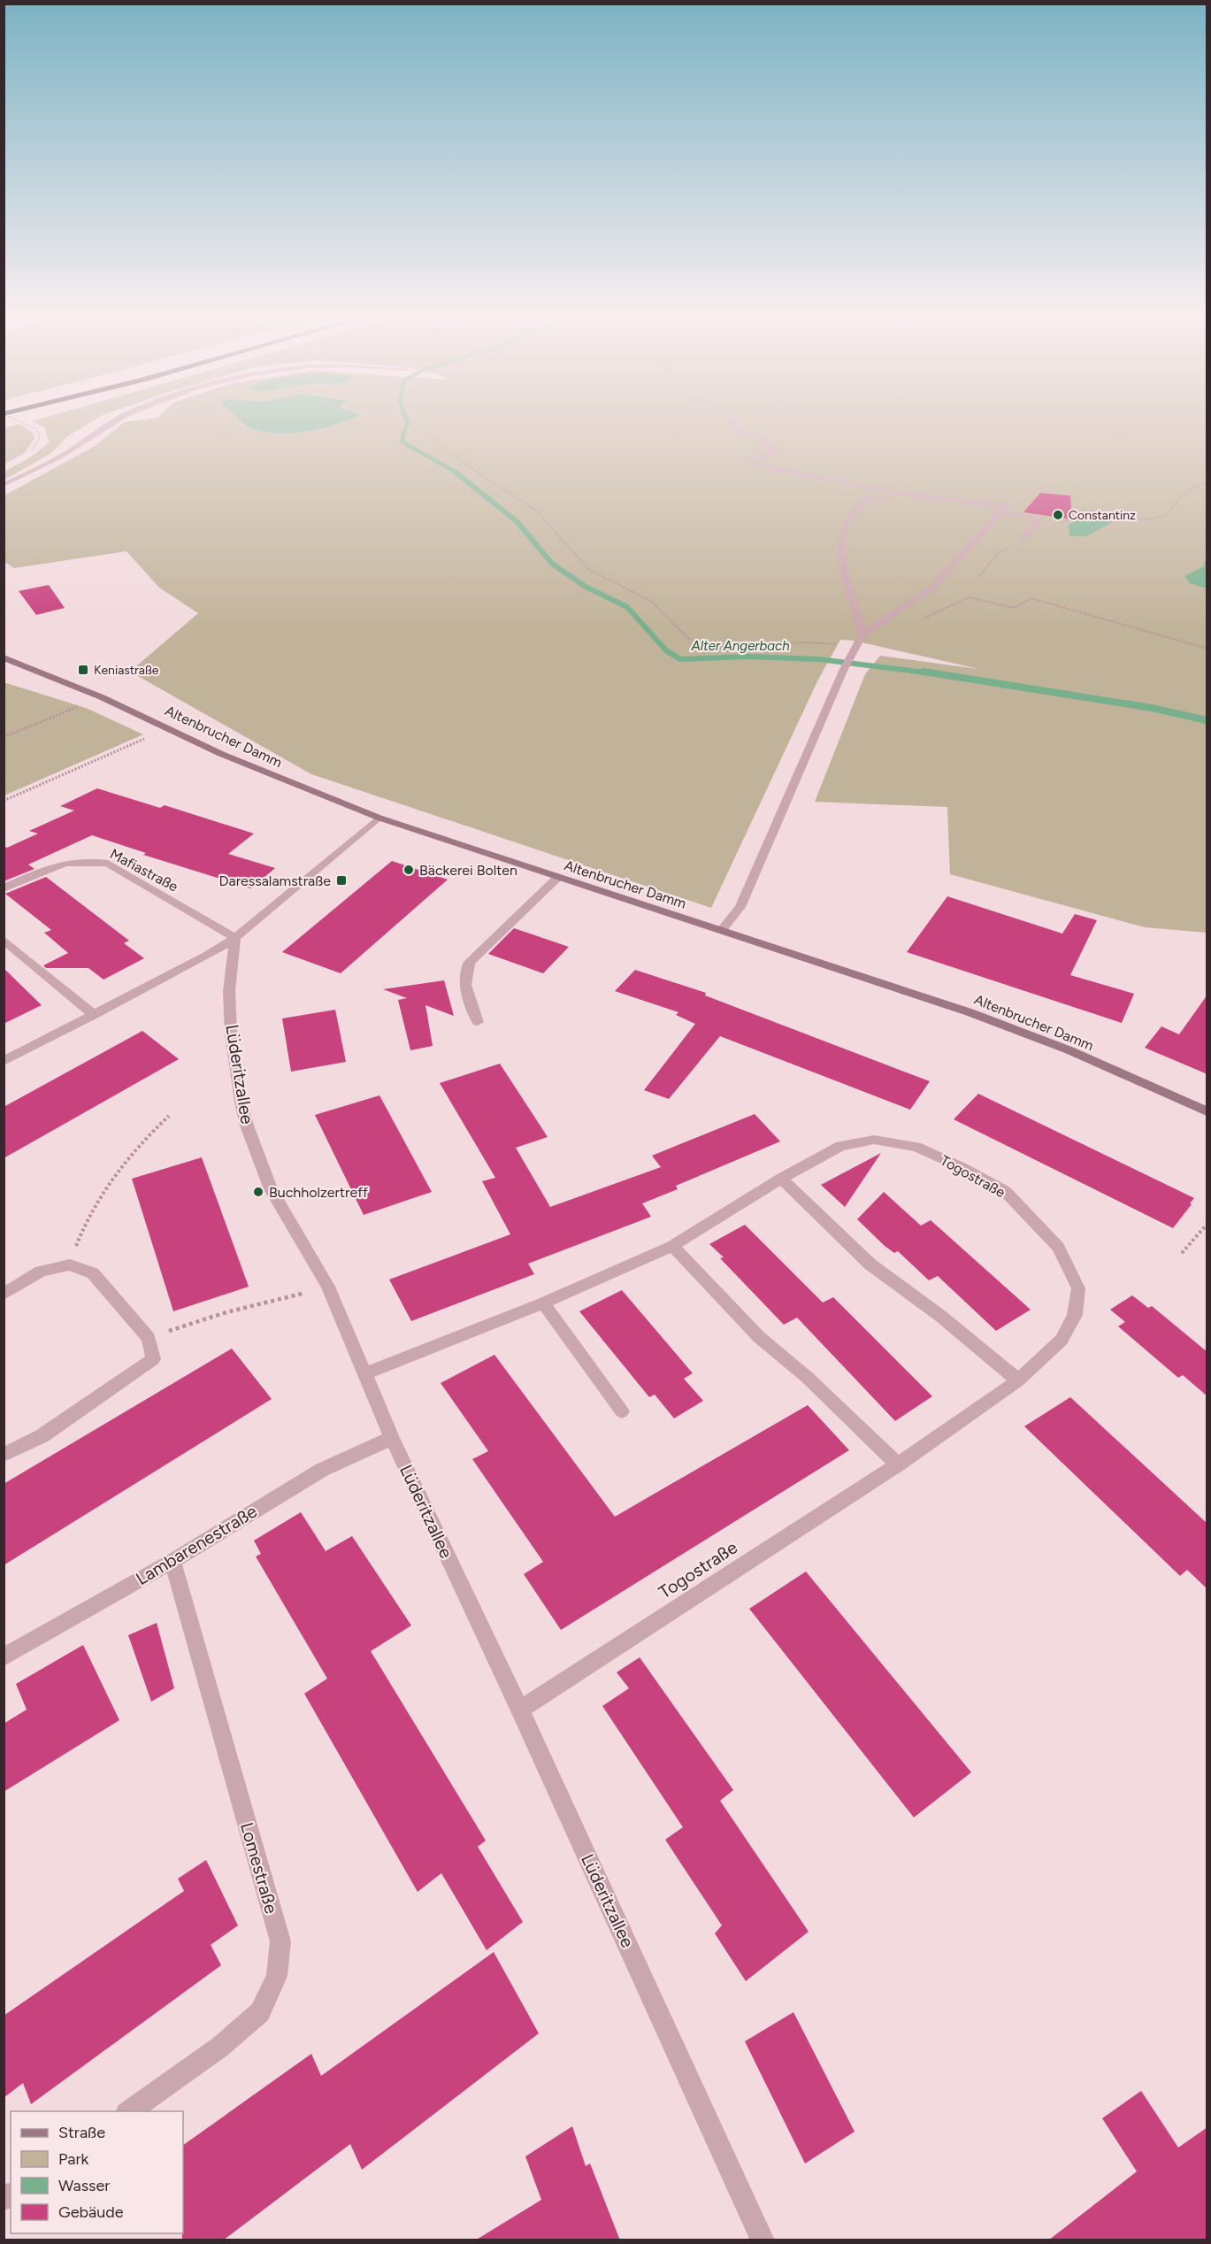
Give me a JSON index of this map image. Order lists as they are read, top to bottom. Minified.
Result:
{"streets":{"main road":["Altenbrucher Damm"],"street":["Mafiastraße","Lüderitzallee","Togostraße","Lambarenestraße","Lomestraße"]},"crossings":[["Mafiastraße","Lüderitzallee"],["Lüderitzallee","Togostraße"],["Lüderitzallee","Lambarenestraße"],["Lambarenestraße","Lomestraße"]],"water":["Alter Angerbach"],"places":{"other":["Constantinz","Bäckerei Bolten","Buchholzertreff"],"transit":["Keniastraße","Daressalamstraße"]},"legend":["Straße","Park","Wasser","Gebäude"]}
